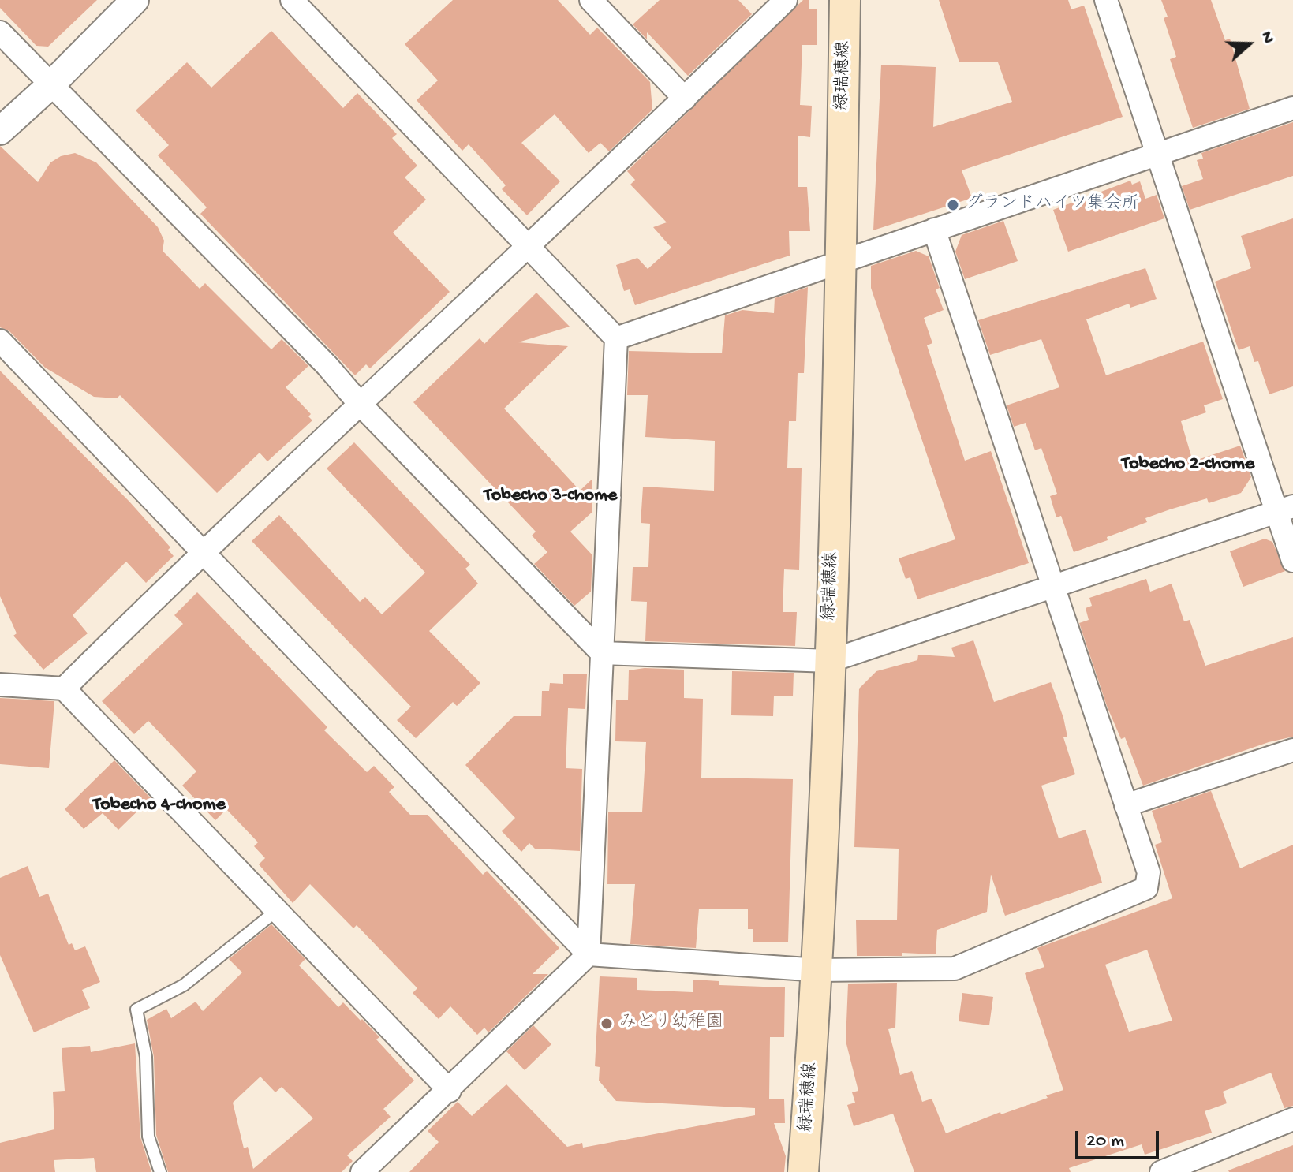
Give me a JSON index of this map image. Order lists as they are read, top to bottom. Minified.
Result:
{"streets":{"main road":["緑瑞穂線"]},"districts":["Tobecho 2-chome","Tobecho 3-chome","Tobecho 4-chome"],"places":["グランドハイツ集会所","みどり幼稚園"],"scale_bar":"20 m","north":"right"}
